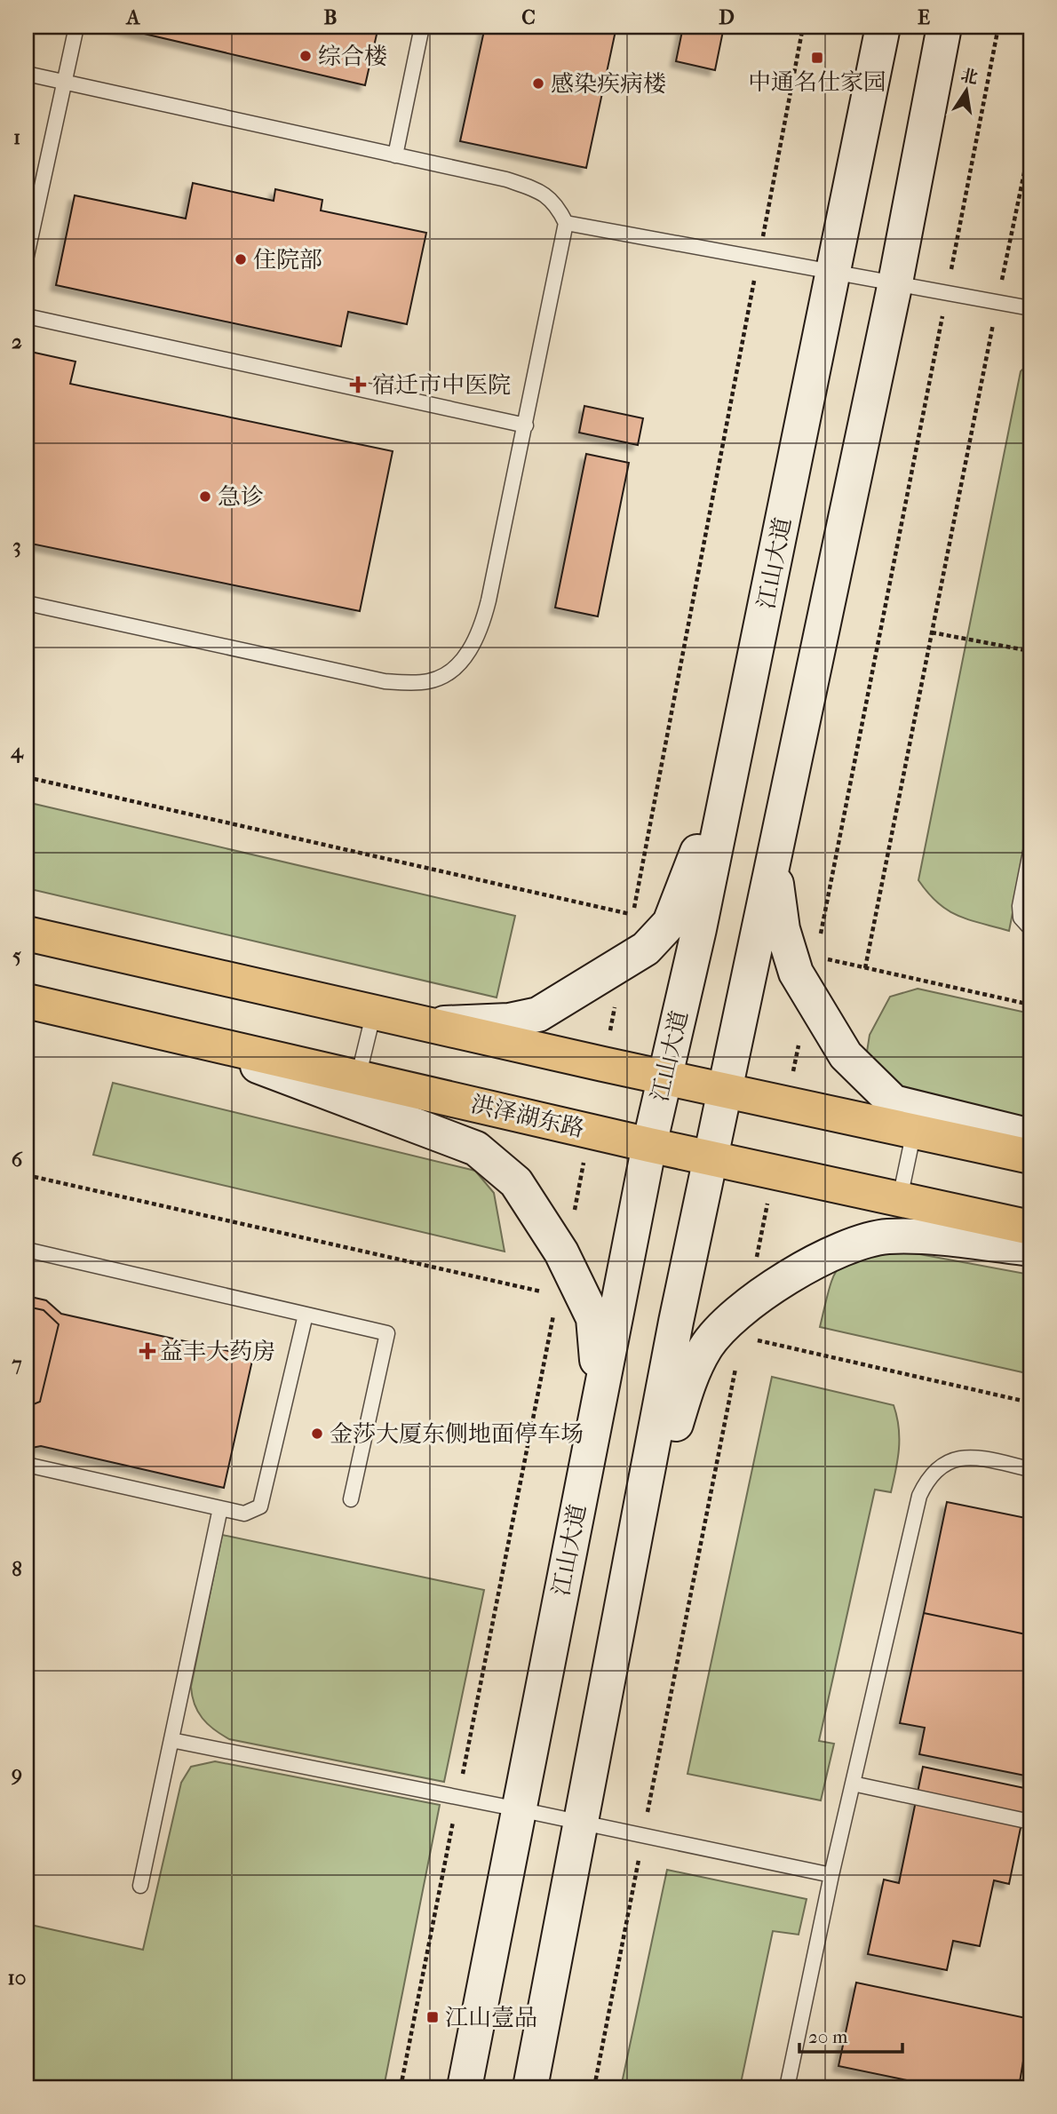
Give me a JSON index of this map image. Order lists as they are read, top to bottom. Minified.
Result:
{"streets":{"main road":["江山大道","洪泽湖东路"]},"crossings":[["江山大道","洪泽湖东路"]],"places":{"other":["综合楼","感染疾病楼","住院部","急诊","金莎大厦东侧地面停车场"],"transit":["中通名仕家园","江山壹品"],"health":["宿迁市中医院","益丰大药房"]},"scale_bar":"20 m","north":"top","grid":{"columns":["A","B","C","D","E"],"rows":["1","2","3","4","5","6","7","8","9","10"]}}
